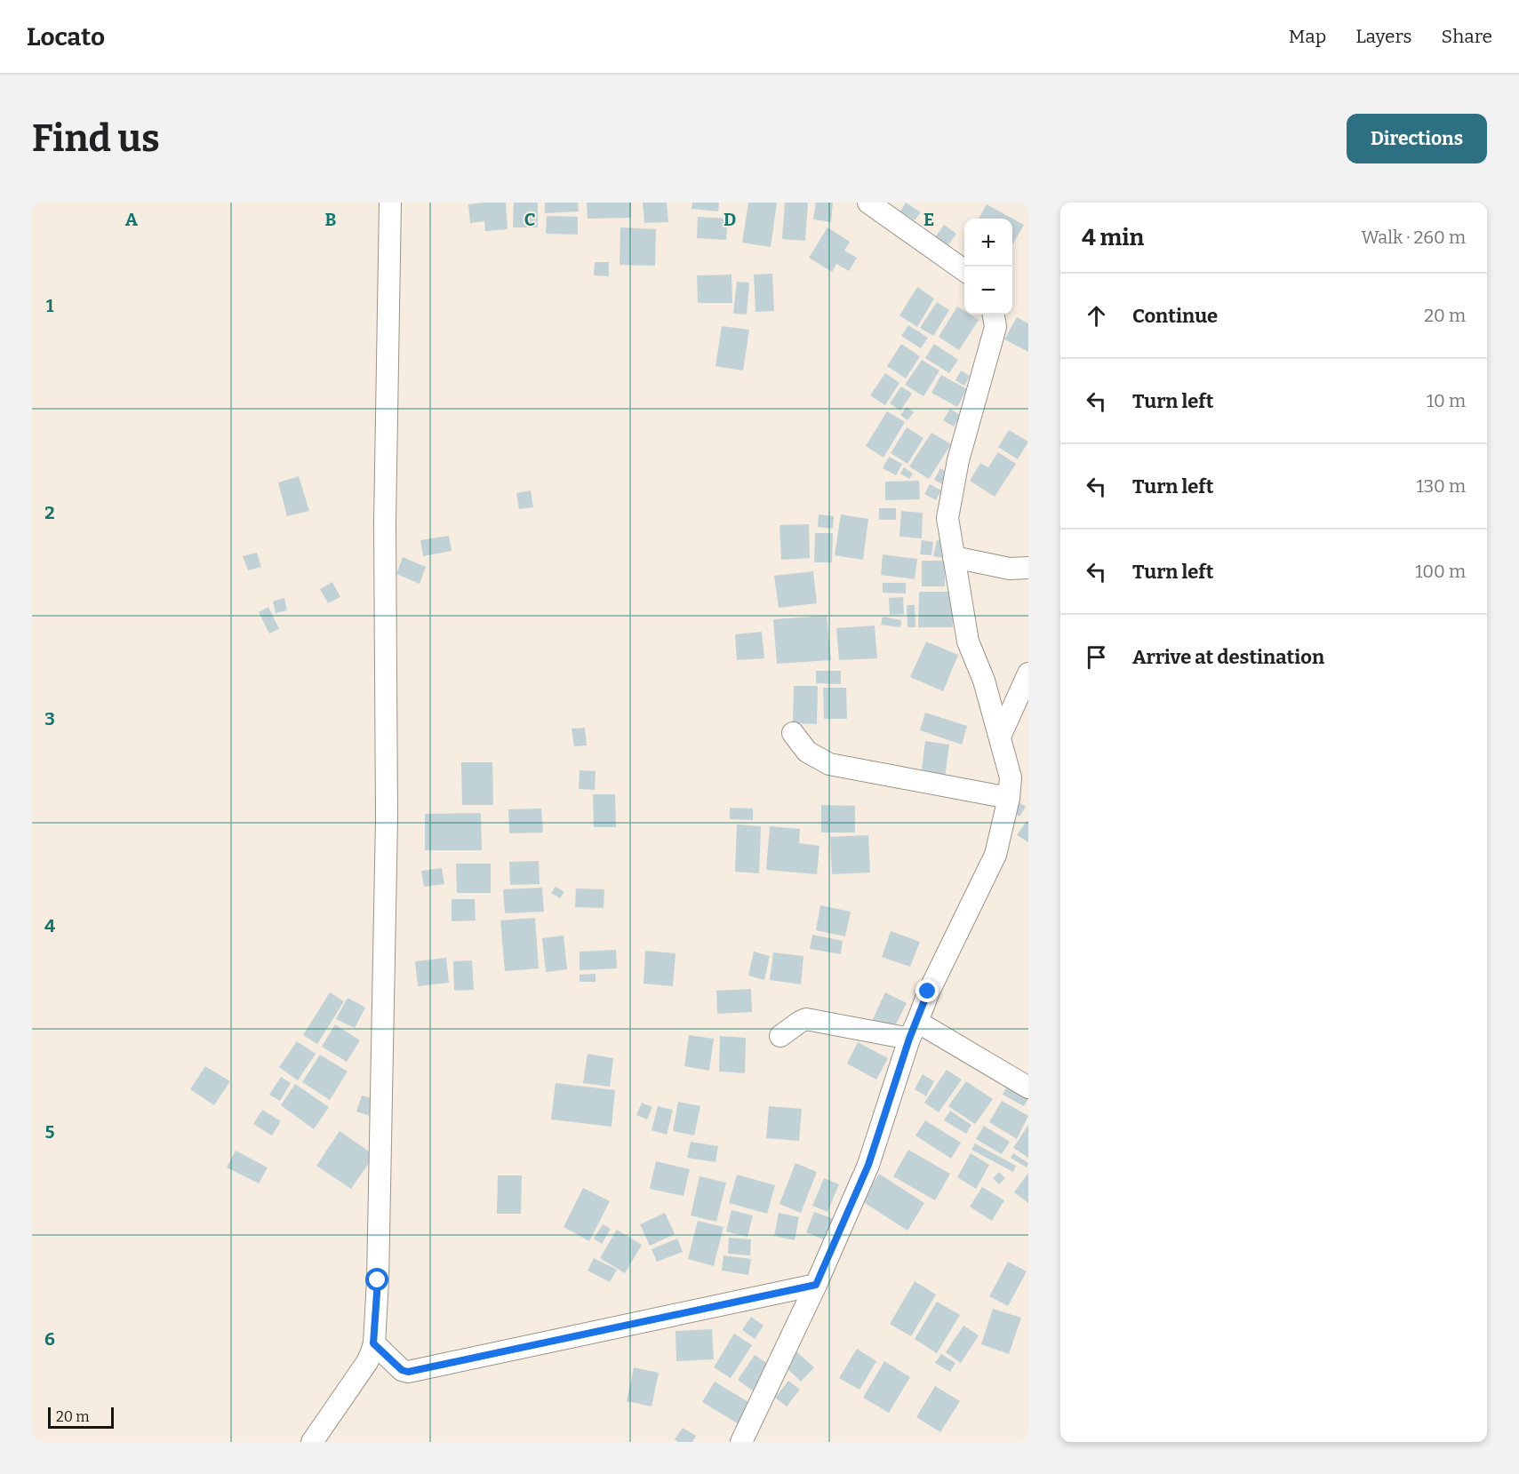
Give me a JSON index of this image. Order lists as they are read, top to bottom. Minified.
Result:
{"scale_bar":"20 m","page":{"header":"Locato","nav":["Map","Layers","Share"],"buttons":"Directions","title":"Find us","heading":["4 min","Walk · 260 m"],"map_buttons":["+","−"],"list":[["Continue","20 m"],["Turn left","10 m"],["Turn left","130 m"],["Turn left","100 m"],"Arrive at destination"],"scale":"20 m"},"grid":{"columns":["A","B","C","D","E"],"rows":["1","2","3","4","5","6"]}}
